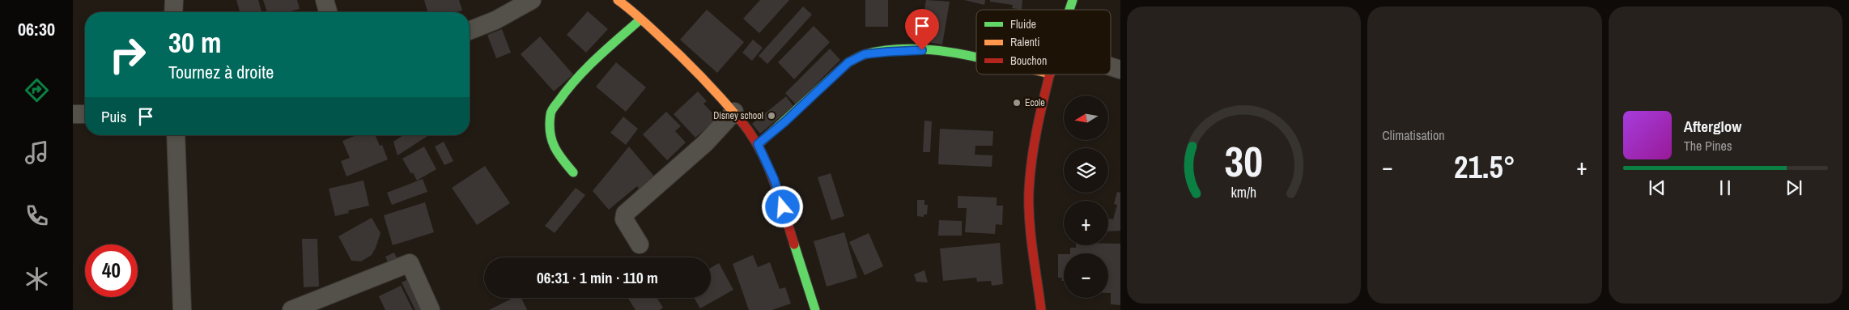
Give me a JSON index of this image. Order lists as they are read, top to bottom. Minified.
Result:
{"places":["Ecole","Disney school"],"legend":["Fluide","Ralenti","Bouchon"],"north":"left","page":{"tabs":"06:30","tile":"Climatisation","turn":["30 m","Tournez à droite"],"map_buttons":["+","−"],"then":"Puis","song":["Afterglow","The Pines"],"heat":["−","21.5°","+"],"limit":"40","trip":"06:31 · 1 min · 110 m","gauge":["30","km/h"]}}
